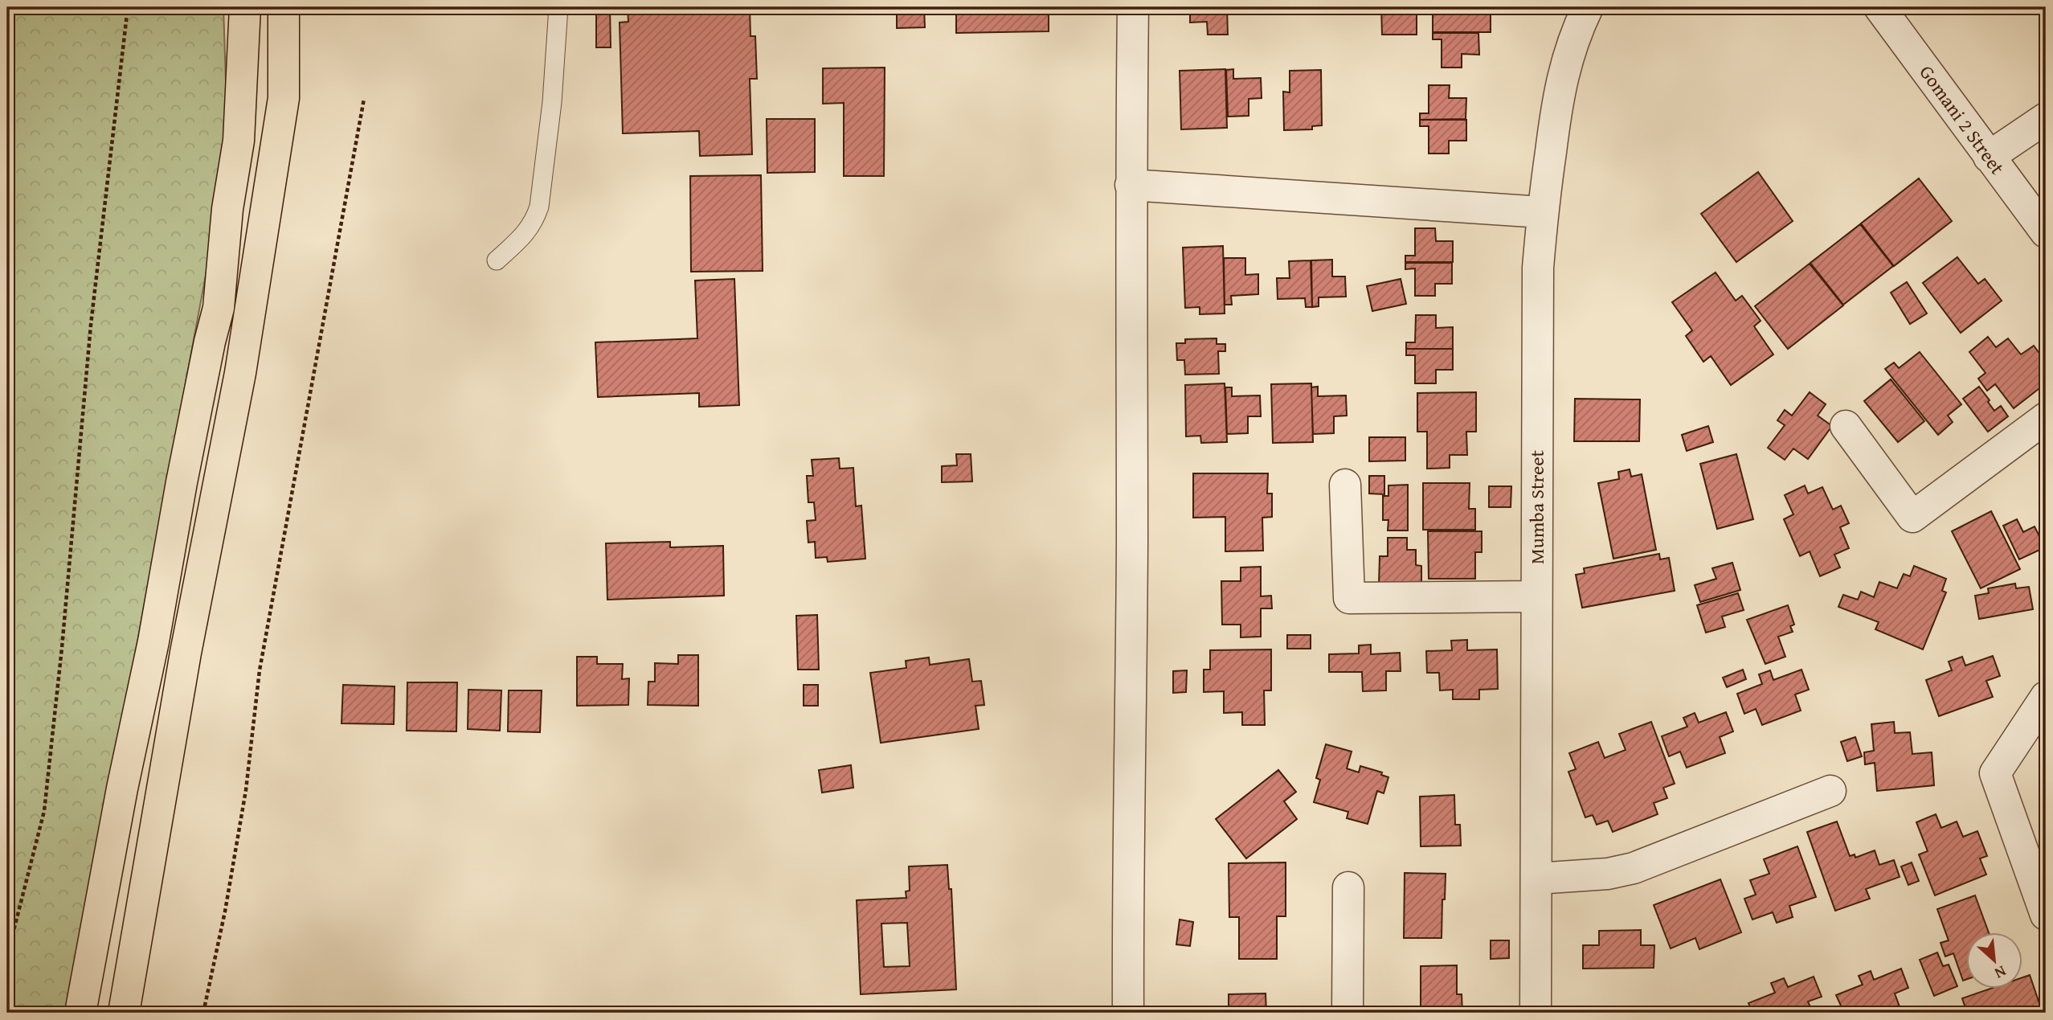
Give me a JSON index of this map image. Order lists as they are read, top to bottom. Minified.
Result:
{"streets":{"street":["Gomani 2 Street","Mumba Street"]},"north":"bottom right"}
